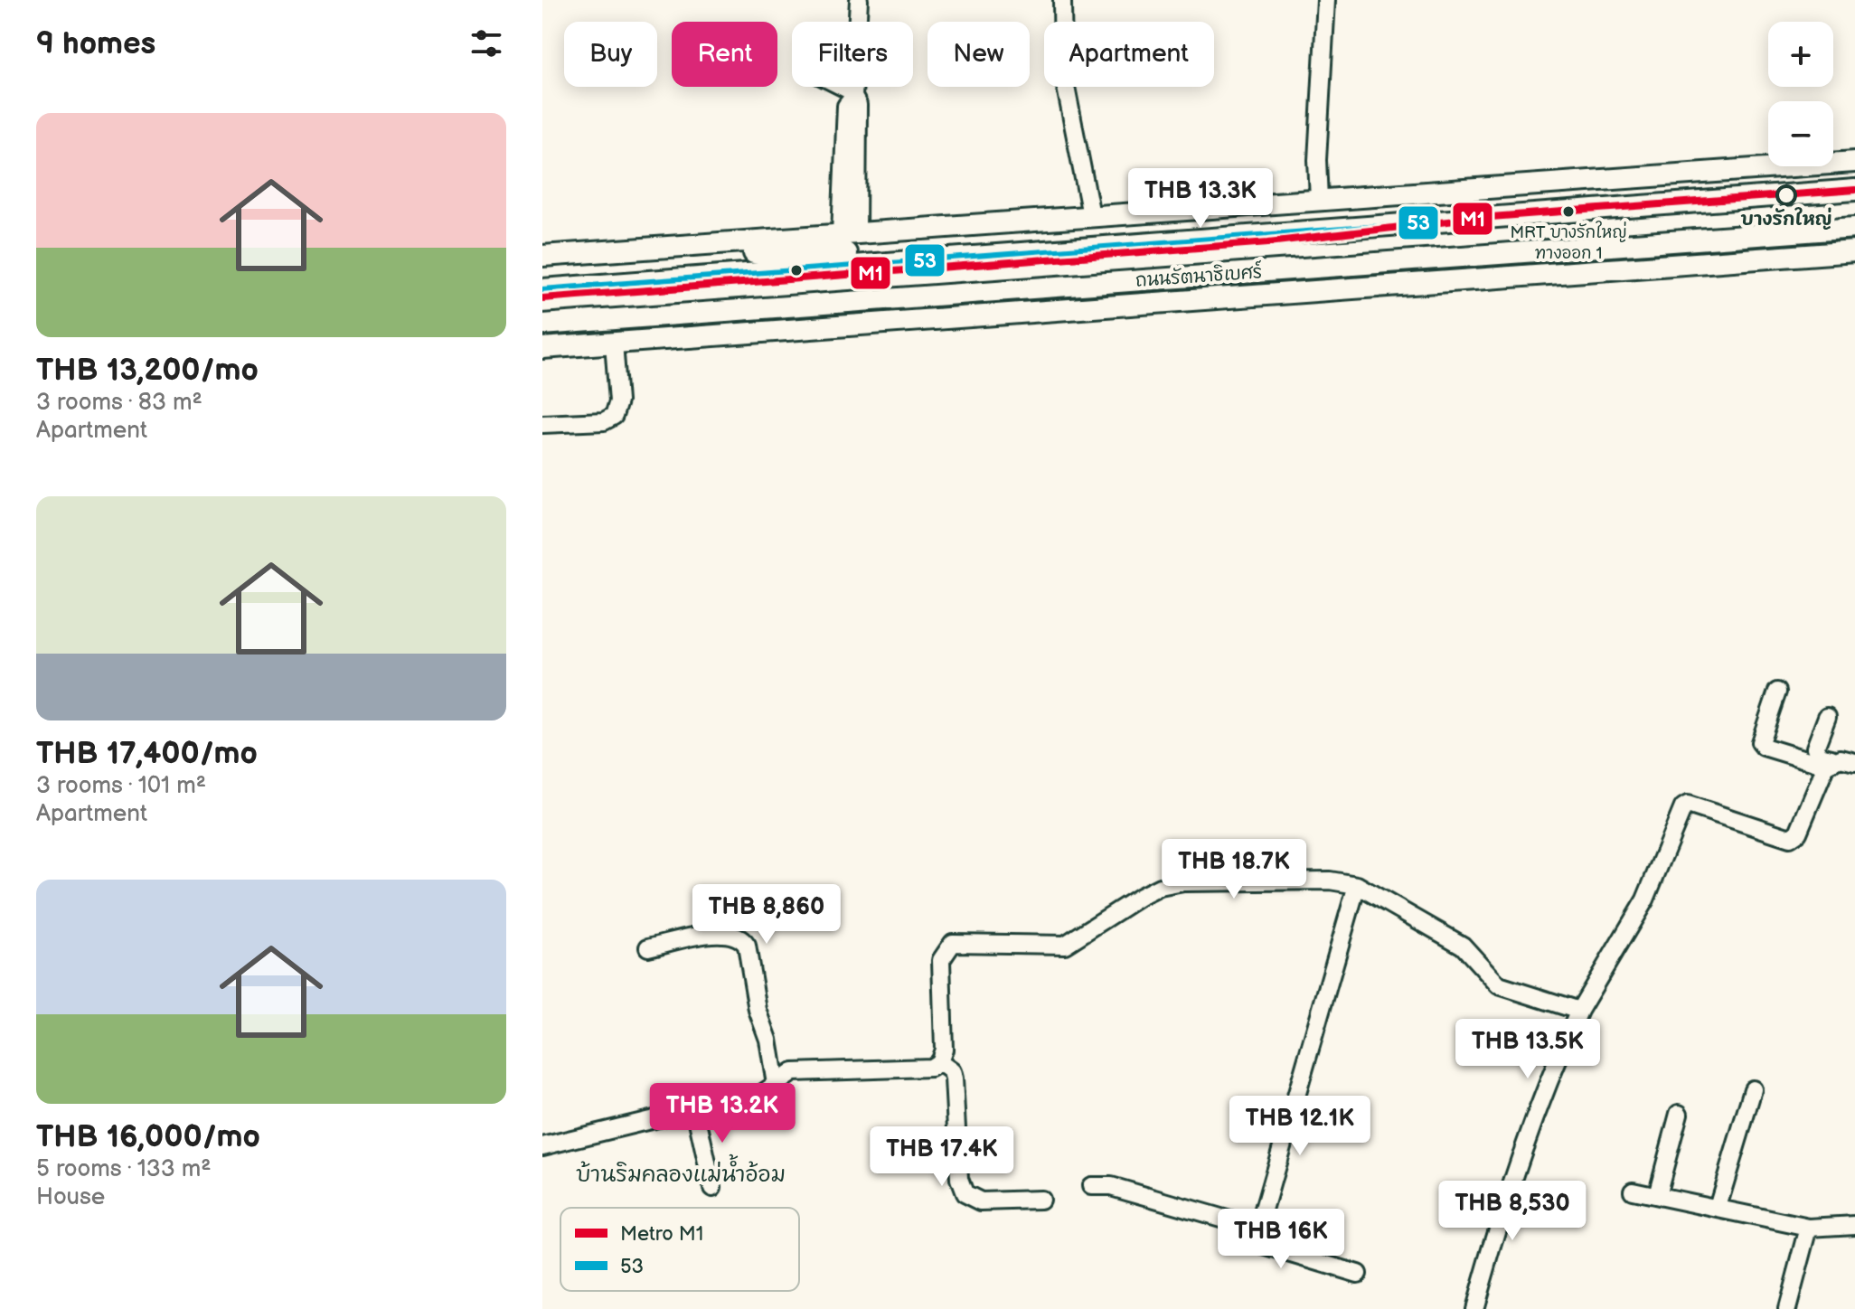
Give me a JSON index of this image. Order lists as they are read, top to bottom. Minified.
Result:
{"streets":{"main road":["ถนนรัตนาธิเบศร์"]},"districts":["บ้านริมคลองแม่น้ำอ้อม"],"places":["บางรักใหญ่","MRT บางรักใหญ่ ทางออก 1"],"lines":["metro line M1","transit line 53"],"legend":["Metro M1","53"],"page":{"heading":"9 homes","map_buttons":["+","−"],"chip":["Buy","Rent","Filters","New","Apartment"],"list":[{"name":"THB 13,200/mo","note":"3 rooms · 83 m² · Apartment"},{"name":"THB 17,400/mo","note":"3 rooms · 101 m² · Apartment"},{"name":"THB 16,000/mo","note":"5 rooms · 133 m² · House"}],"price":["THB 13.3K","THB 18.7K","THB 8,860","THB 13.5K","THB 13.2K","THB 12.1K","THB 17.4K","THB 8,530","THB 16K"]}}
